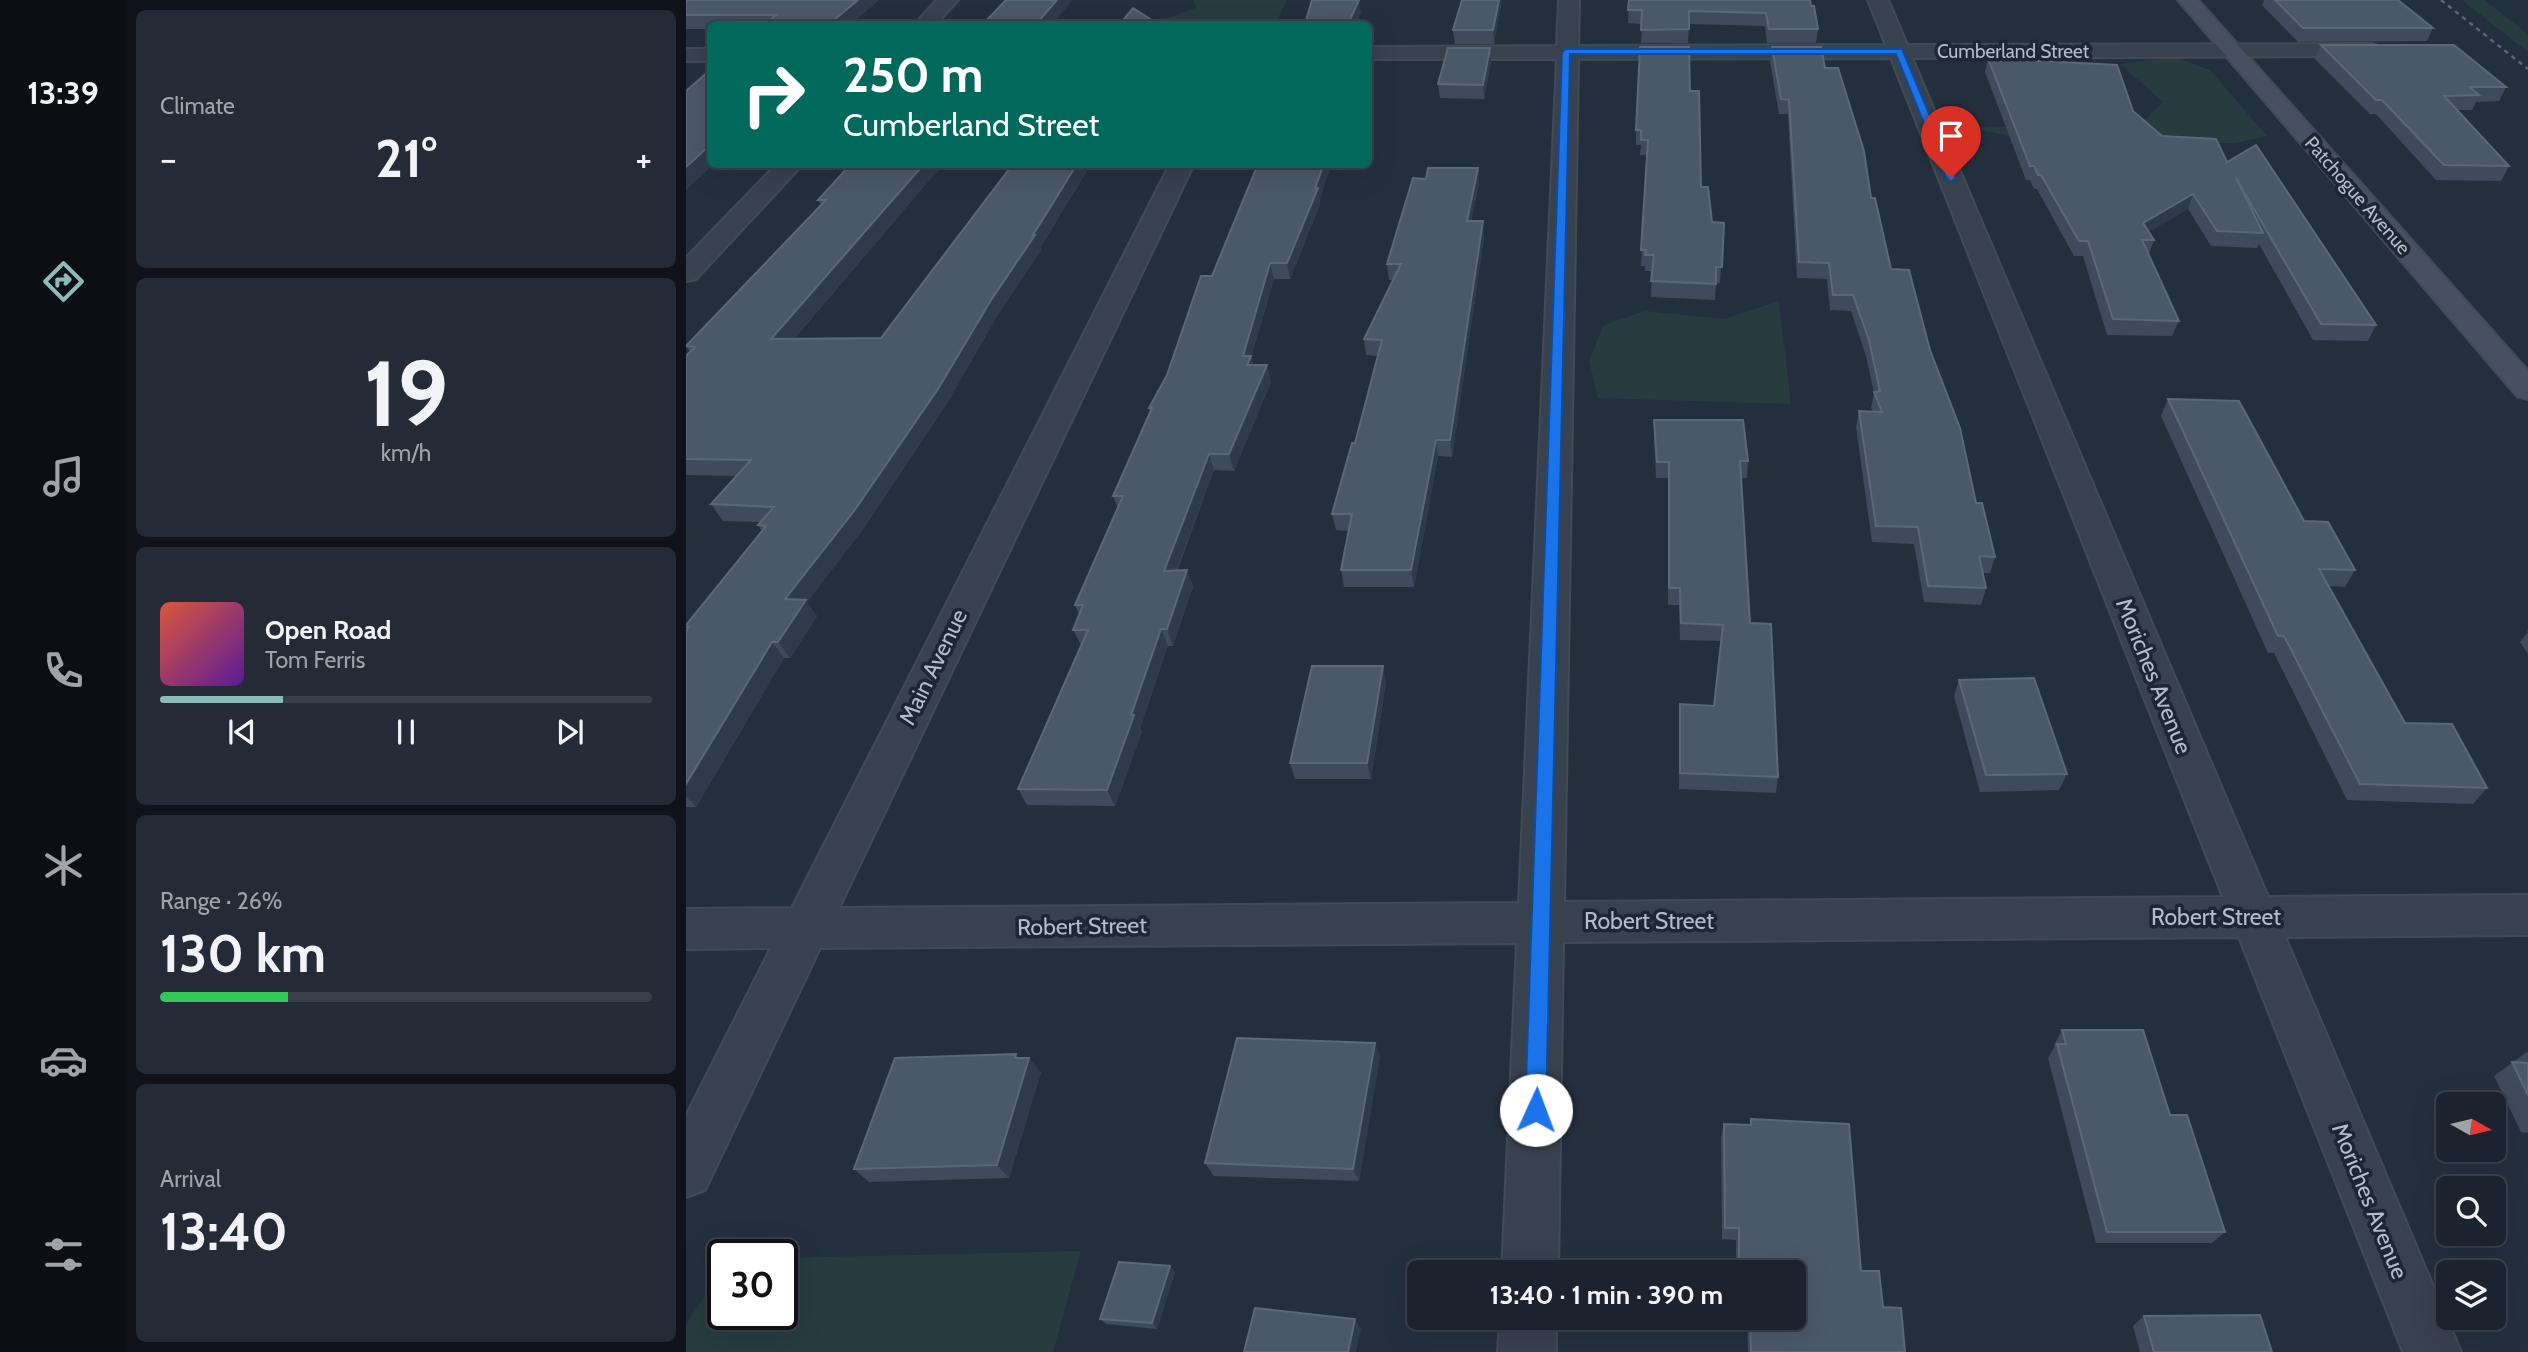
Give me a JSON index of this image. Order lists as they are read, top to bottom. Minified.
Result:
{"streets":{"street":["Cumberland Street","Patchogue Avenue","Main Avenue","Moriches Avenue","Robert Street"]},"crossings":[["Cumberland Street","Patchogue Avenue"],["Cumberland Street","Moriches Avenue"],["Main Avenue","Robert Street"],["Moriches Avenue","Robert Street"]],"north":"right","page":{"tabs":"13:39","tile":["Climate",["19","km/h"],["Range · 26%","130 km"],["Arrival","13:40"]],"turn":["250 m","Cumberland Street"],"heat":["−","21°","+"],"song":["Open Road","Tom Ferris"],"limit":"30","trip":"13:40 · 1 min · 390 m"}}
